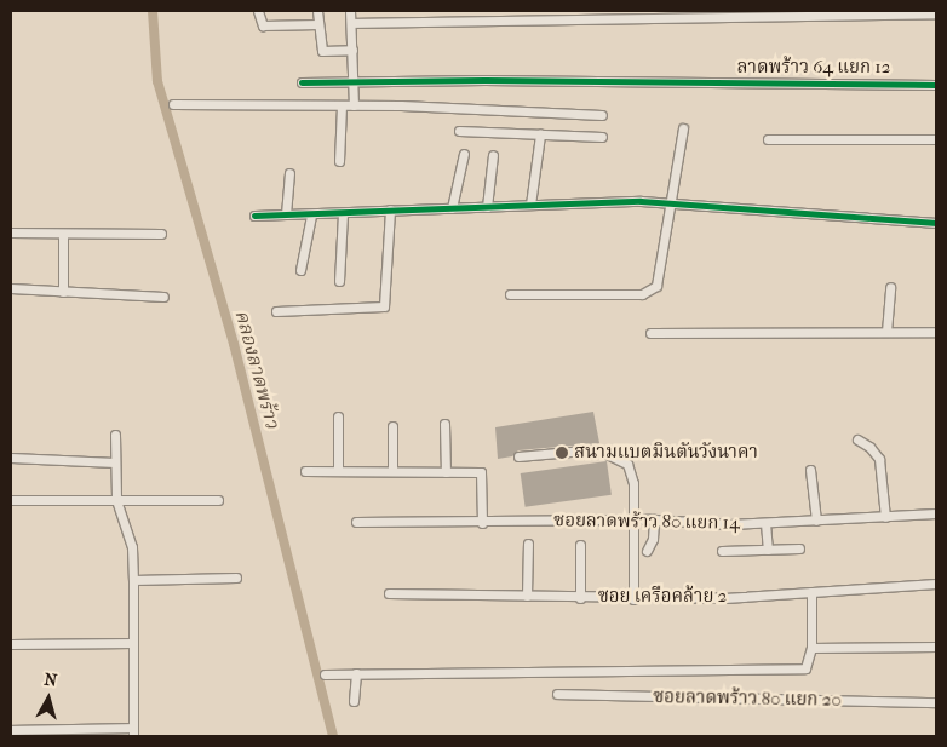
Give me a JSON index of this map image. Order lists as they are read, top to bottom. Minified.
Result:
{"streets":{"street":["ลาดพร้าว 64 แยก 12","ซอยลาดพร้าว 80 แยก 14","ซอย เครือคล้าย 2","ซอยลาดพร้าว 80 แยก 20"]},"water":["คลองลาดพร้าว"],"places":["สนามแบตมินตันวังนาคา"],"north":"top"}
